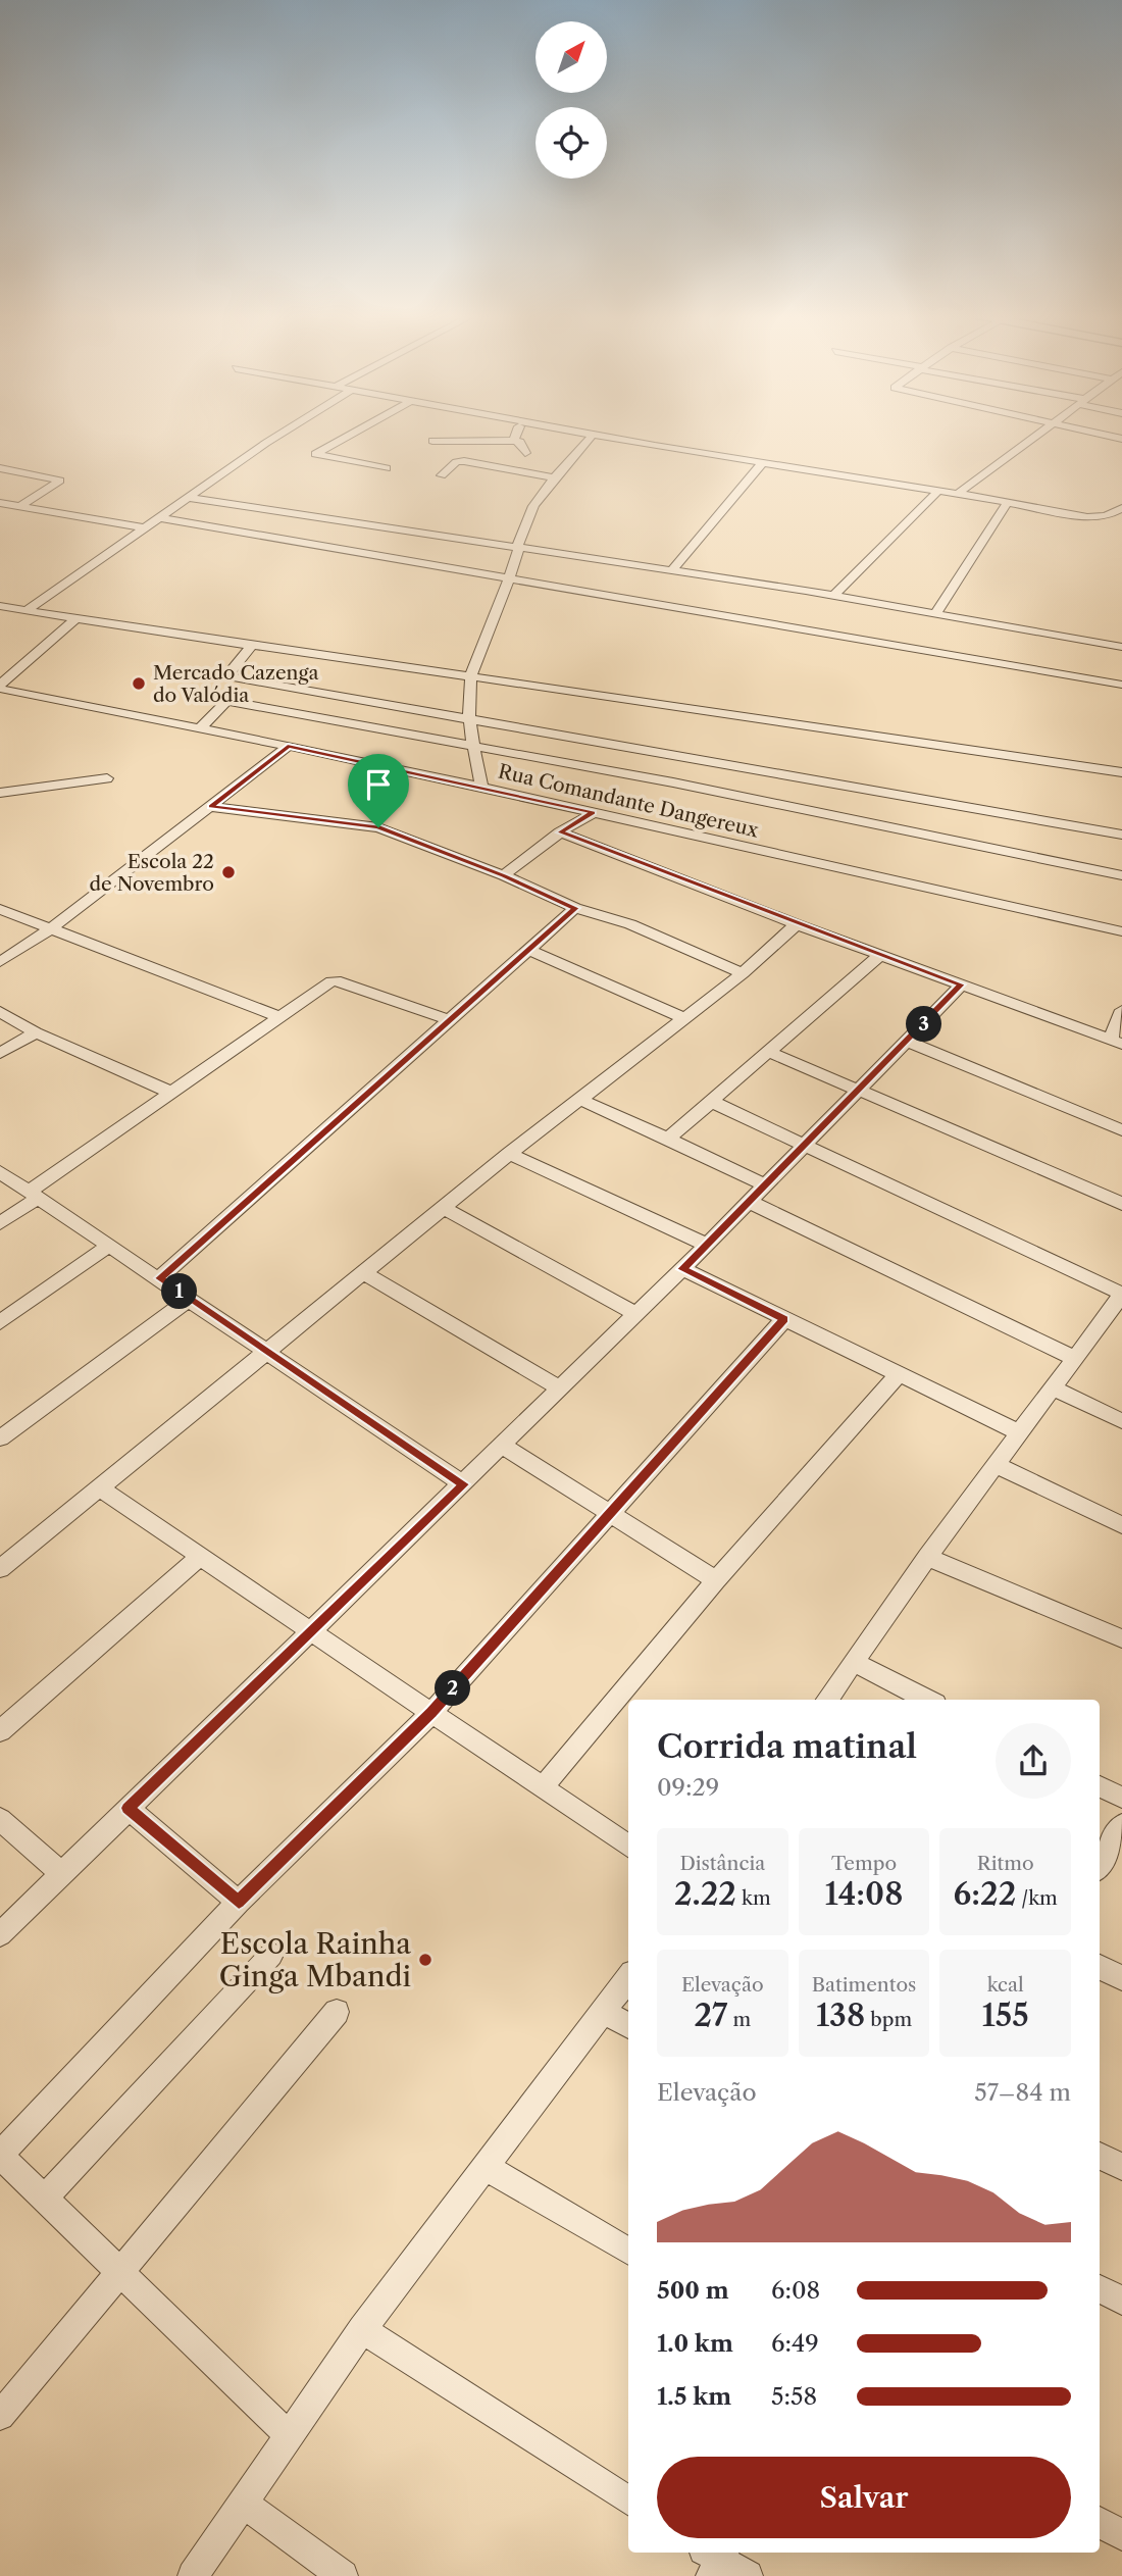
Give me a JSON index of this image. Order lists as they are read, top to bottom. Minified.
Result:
{"streets":{"street":["Rua Comandante Dangereux"]},"places":["Mercado Cazenga do Valódia","Escola 22 de Novembro","Escola Rainha Ginga Mbandi"],"north":"top right","page":{"pins":["3","1","2"],"heading":["Corrida matinal","09:29"],"stats":[["Distância","2.22 km"],["Tempo","14:08"],["Ritmo","6:22 /km"],["Elevação","27 m"],["Batimentos","138 bpm"],["kcal","155"]],"chart":["Elevação","57–84 m"],"list":[{"name":"500 m","note":"6:08"},{"name":"1.0 km","note":"6:49"},{"name":"1.5 km","note":"5:58"}],"buttons":"Salvar"}}
